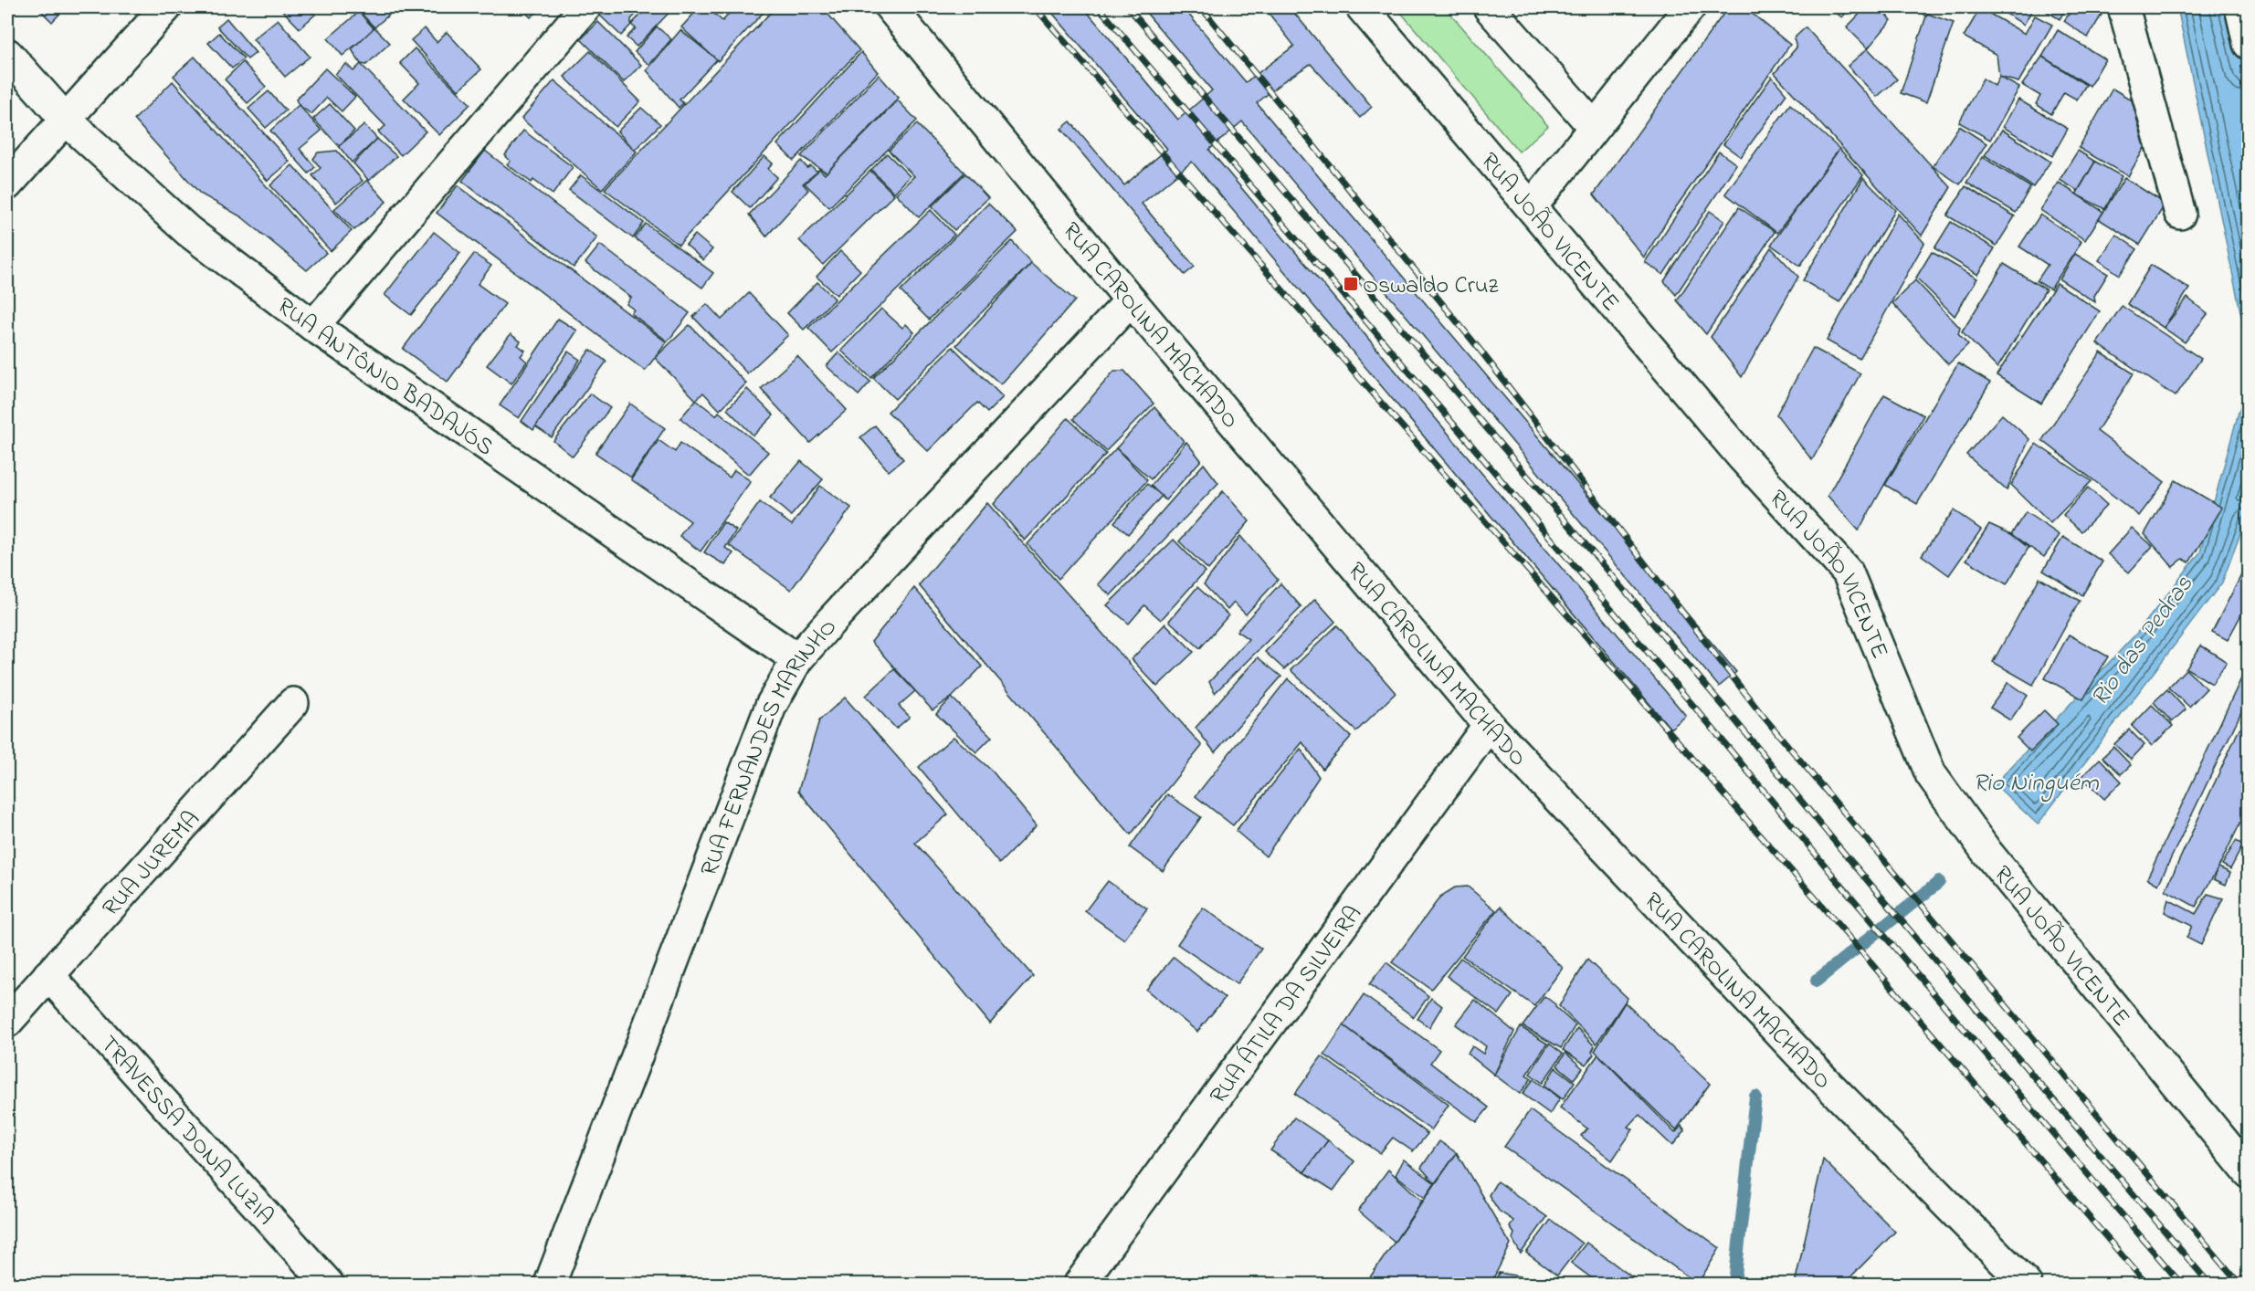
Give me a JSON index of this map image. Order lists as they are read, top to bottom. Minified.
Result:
{"streets":{"street":["RUA JOÃO VICENTE","RUA CAROLINA MACHADO","RUA ANTÔNIO BADAJÓS","RUA FERNANDES MARINHO","RUA JUREMA","RUA ÁTILA DA SILVEIRA","TRAVESSA DONA LUZIA"]},"crossings":[["RUA CAROLINA MACHADO","RUA FERNANDES MARINHO"],["RUA CAROLINA MACHADO","RUA ÁTILA DA SILVEIRA"],["RUA ANTÔNIO BADAJÓS","RUA FERNANDES MARINHO"],["RUA JUREMA","TRAVESSA DONA LUZIA"]],"water":["Rio das Pedras","Rio Ninguém"],"places":{"transit":["Oswaldo Cruz"]}}
